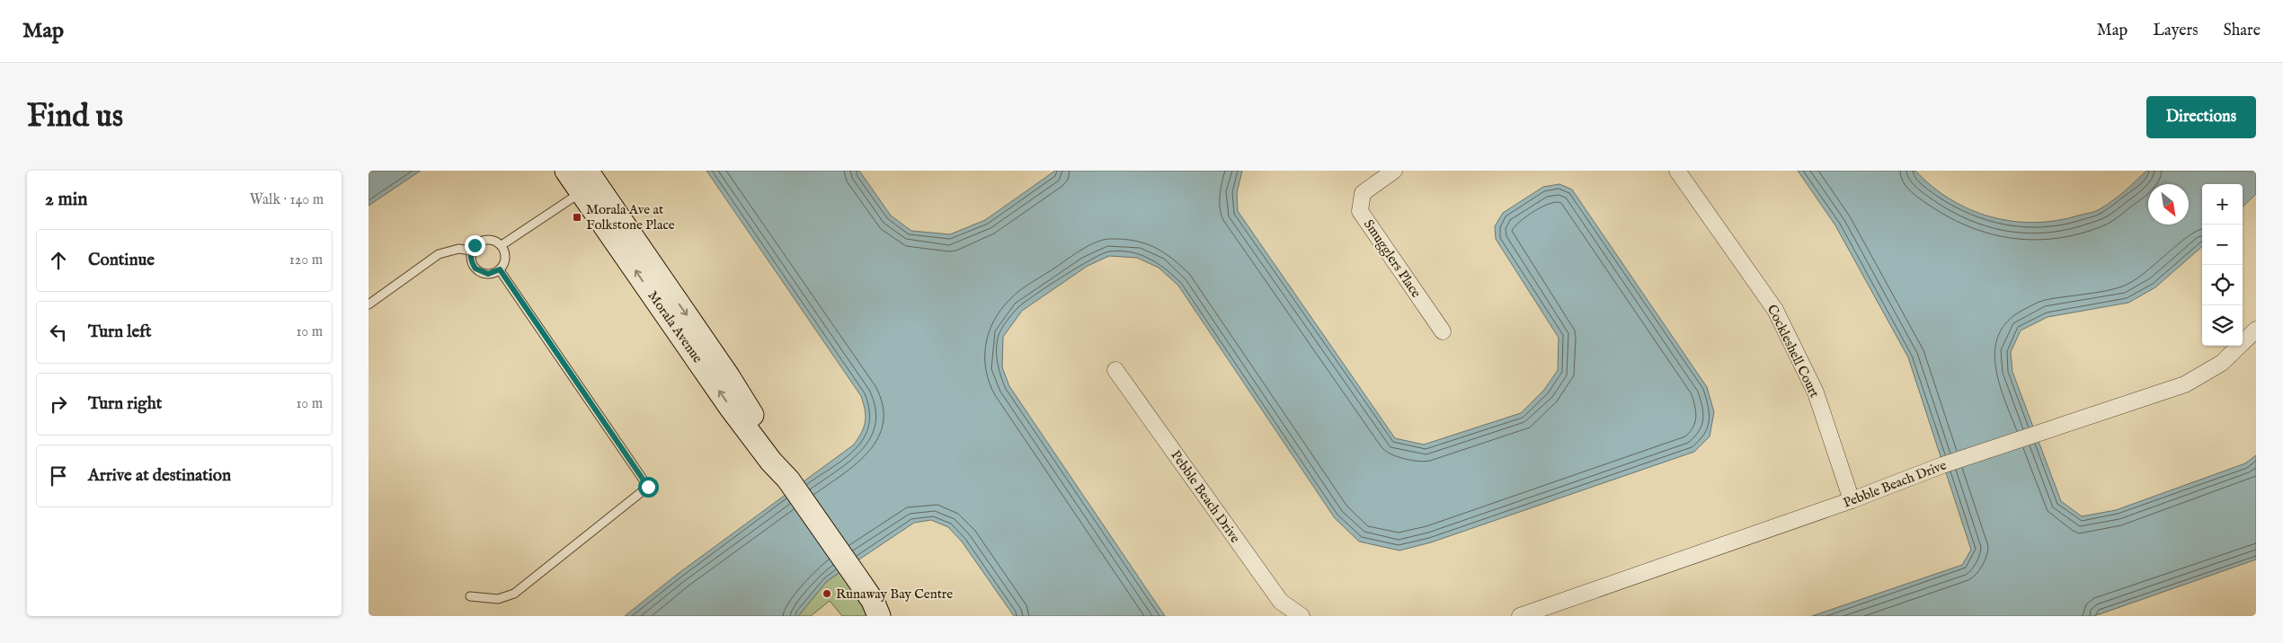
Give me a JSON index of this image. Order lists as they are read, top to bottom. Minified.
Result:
{"streets":{"main road":["Morala Avenue"],"street":["Smugglers Place","Cockleshell Court","Pebble Beach Drive"]},"crossings":[["Cockleshell Court","Pebble Beach Drive"]],"places":{"transit":["Morala Ave at Folkstone Place"],"other":["Runaway Bay Centre"]},"north":"bottom right","page":{"header":"Map","nav":["Map","Layers","Share"],"buttons":"Directions","title":"Find us","heading":["2 min","Walk · 140 m"],"map_buttons":["+","−"],"list":[["Continue","120 m"],["Turn left","10 m"],["Turn right","10 m"],"Arrive at destination"]}}
